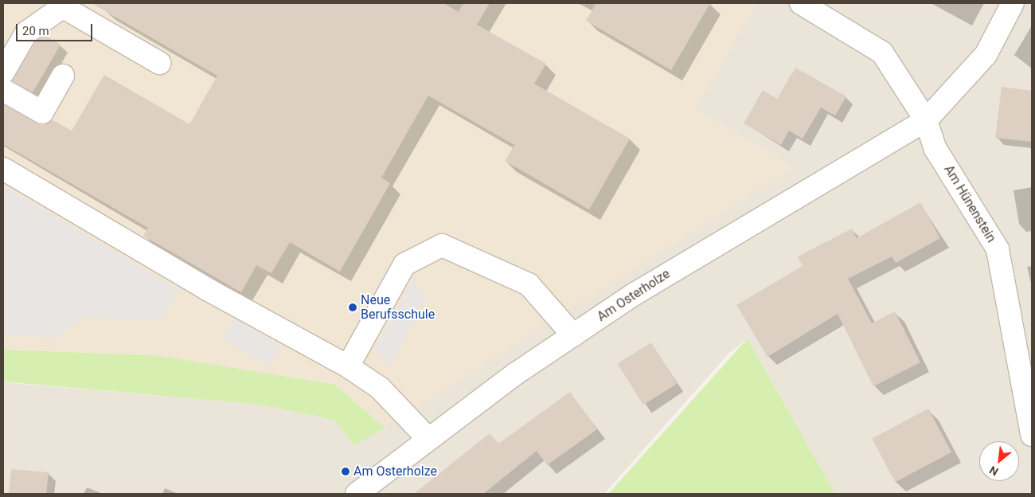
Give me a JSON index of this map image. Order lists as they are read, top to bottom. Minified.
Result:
{"streets":{"street":["Am Hünenstein","Am Osterholze"]},"crossings":[["Am Hünenstein","Am Osterholze"]],"places":["Neue Berufsschule","Am Osterholze"],"scale_bar":"20 m","north":"bottom left"}
